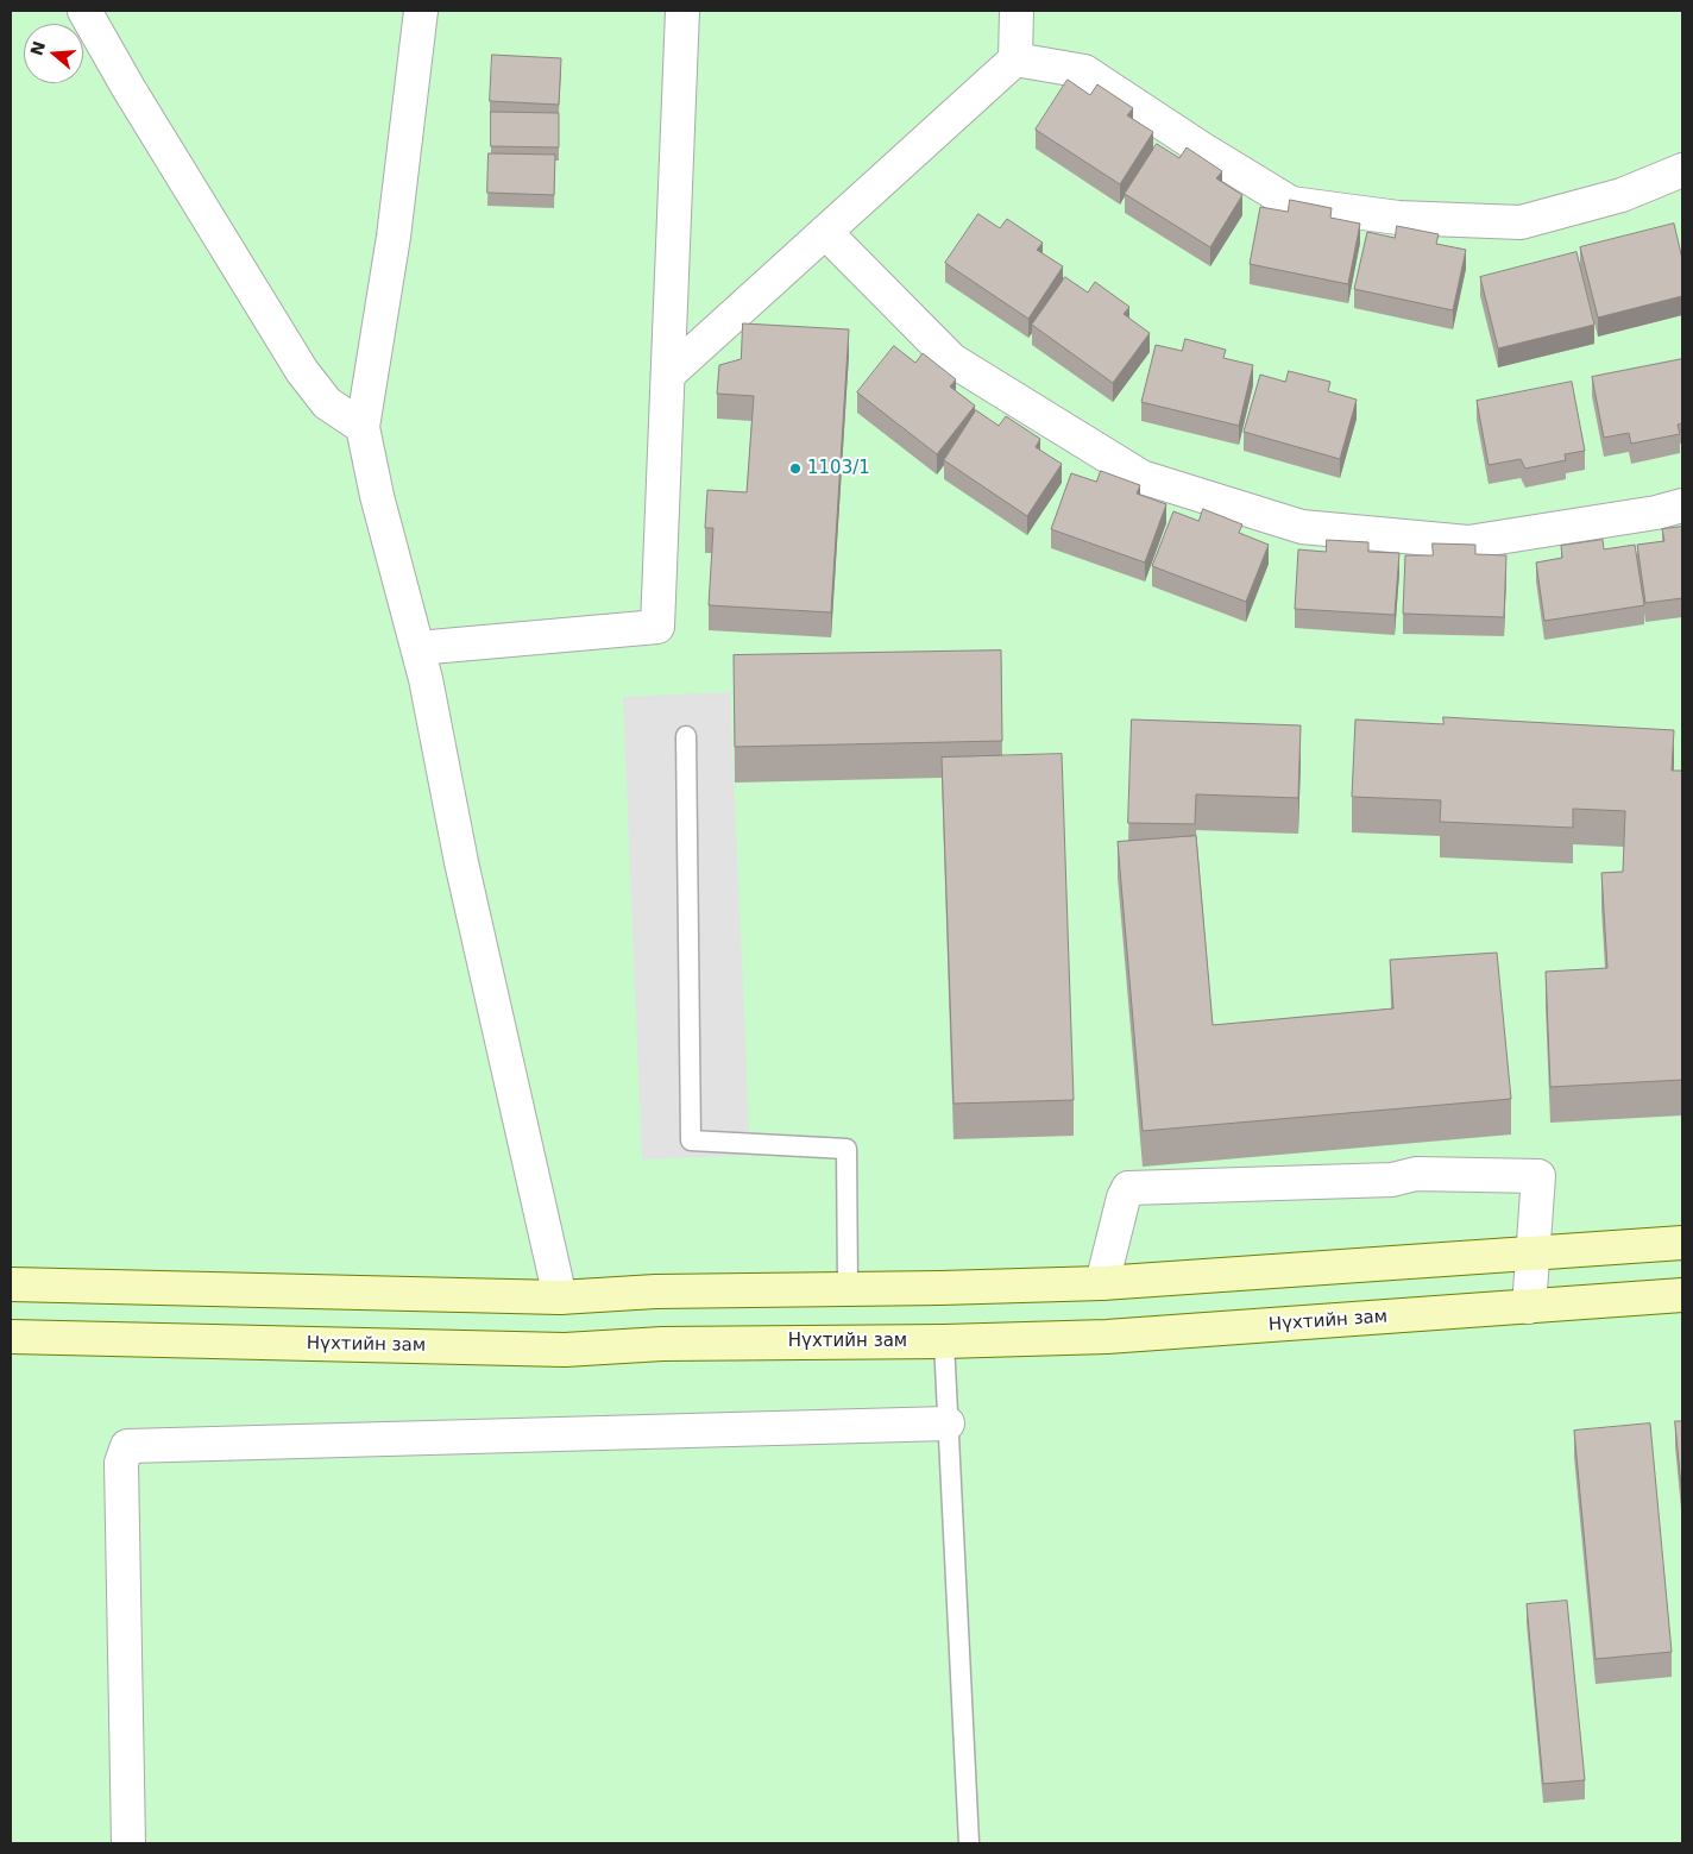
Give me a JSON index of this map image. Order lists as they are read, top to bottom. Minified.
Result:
{"streets":{"main road":["Нүхтийн зам"]},"places":["1103/1"],"north":"left"}
